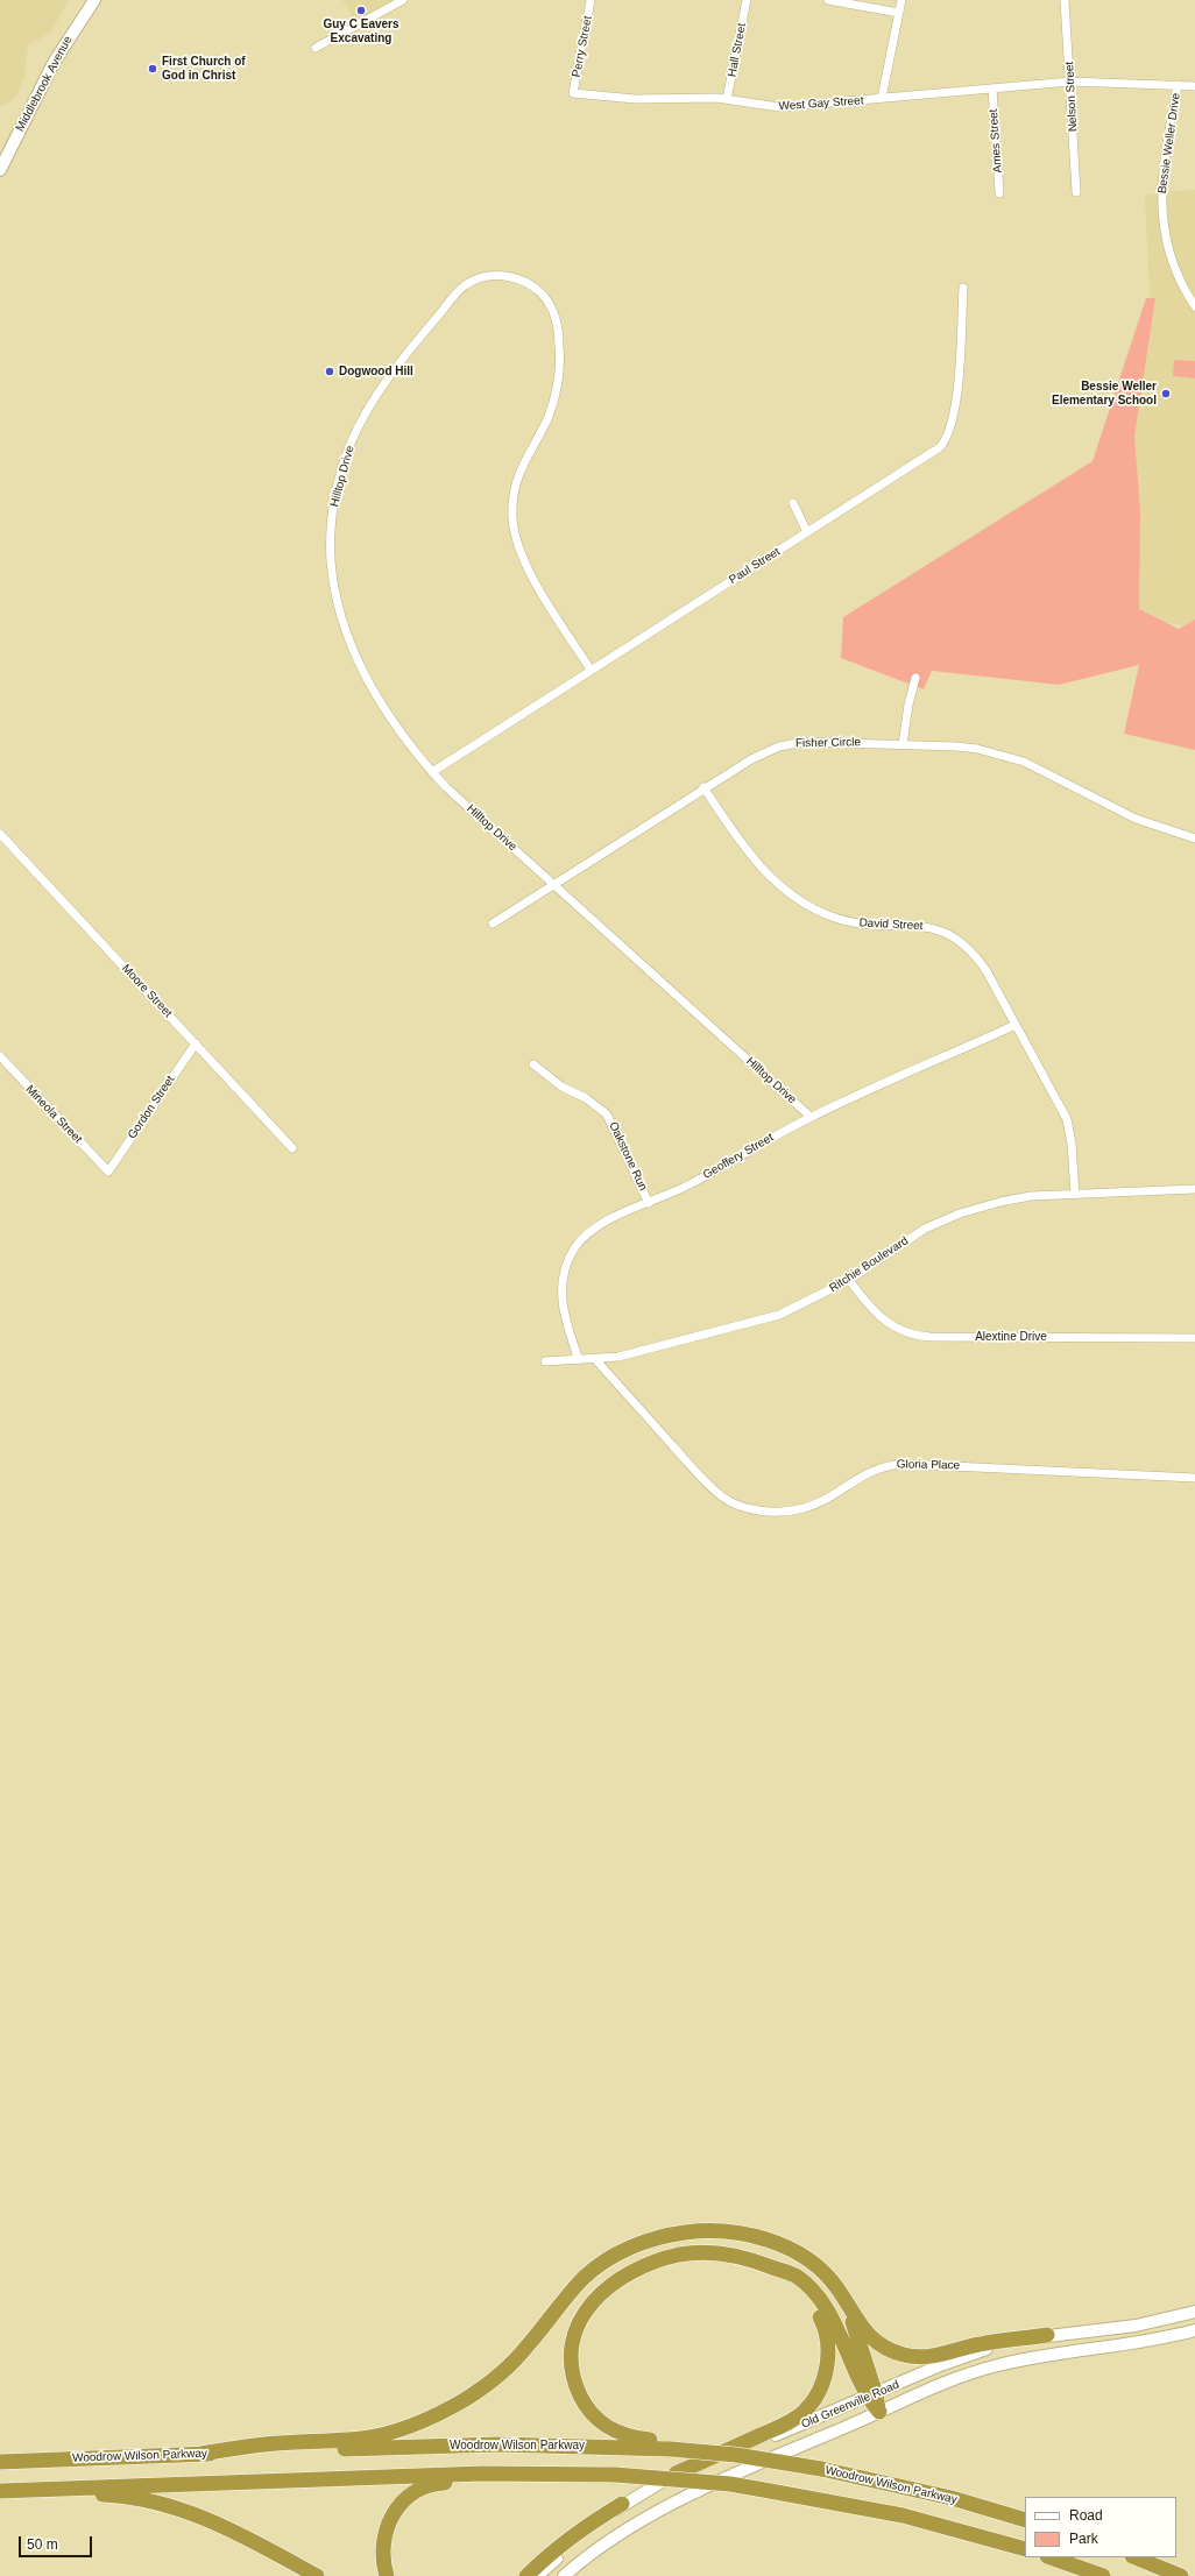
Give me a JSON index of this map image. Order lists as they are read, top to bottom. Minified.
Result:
{"streets":{"highway":["Woodrow Wilson Parkway"],"main road":["Middlebrook Avenue","Old Greenville Road"],"street":["Perry Street","Hall Street","Nelson Street","West Gay Street","Ames Street","Bessie Weller Drive","Hilltop Drive","Paul Street","Fisher Circle","David Street","Moore Street","Gordon Street","Mineola Street","Oakstone Run","Geoffery Street","Ritchie Boulevard","Alextine Drive","Gloria Place"]},"crossings":[["Perry Street","West Gay Street"],["Hall Street","West Gay Street"],["Nelson Street","West Gay Street"],["West Gay Street","Ames Street"],["West Gay Street","Bessie Weller Drive"],["Hilltop Drive","Paul Street"],["Hilltop Drive","Fisher Circle"],["Hilltop Drive","Geoffery Street"],["Fisher Circle","David Street"],["David Street","Geoffery Street"],["David Street","Ritchie Boulevard"],["Moore Street","Gordon Street"],["Gordon Street","Mineola Street"],["Oakstone Run","Geoffery Street"],["Geoffery Street","Ritchie Boulevard"],["Ritchie Boulevard","Alextine Drive"],["Ritchie Boulevard","Gloria Place"]],"places":["Guy C Eavers Excavating","First Church of God in Christ","Dogwood Hill","Bessie Weller Elementary School"],"legend":["Road","Park"],"scale_bar":"50 m"}
